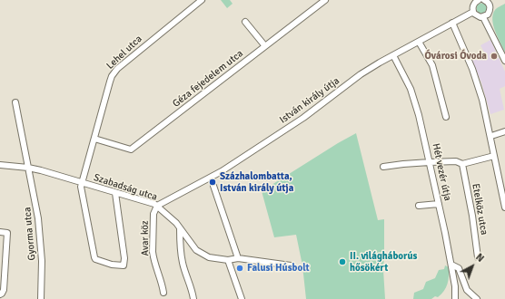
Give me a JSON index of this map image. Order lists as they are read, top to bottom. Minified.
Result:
{"streets":{"street":["Lehel utca","Géza fejedelem utca","István király útja","Hét vezér útja","Szabadság utca","Etelköz utca","Gyorma utca","Avar köz"]},"crossings":[["Lehel utca","Géza fejedelem utca"],["Lehel utca","Szabadság utca"],["István király útja","Hét vezér útja"],["István király útja","Szabadság utca"],["István király útja","Avar köz"],["Szabadság utca","Gyorma utca"],["Szabadság utca","Avar köz"]],"places":["Óvárosi Óvoda","Százhalombatta, István király útja","II. világháborús hősökért","Falusi Húsbolt"],"north":"top right"}
